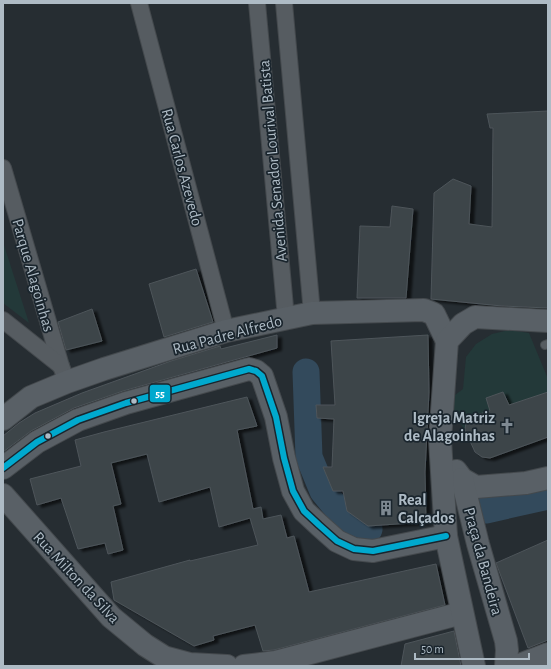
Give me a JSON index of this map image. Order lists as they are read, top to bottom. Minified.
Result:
{"streets":{"street":["Avenida Senador Lourival Batista","Rua Carlos Azevedo","Parque Alagoinhas","Rua Padre Alfredo","Praça da Bandeira","Rua Milton da Silva"]},"crossings":[["Avenida Senador Lourival Batista","Rua Padre Alfredo"],["Rua Carlos Azevedo","Rua Padre Alfredo"],["Parque Alagoinhas","Rua Padre Alfredo"],["Rua Padre Alfredo","Praça da Bandeira"]],"places":{"church":["Igreja Matriz de Alagoinhas"],"building":["Real Calçados"]},"lines":["transit line 55"],"scale_bar":"50 m"}
